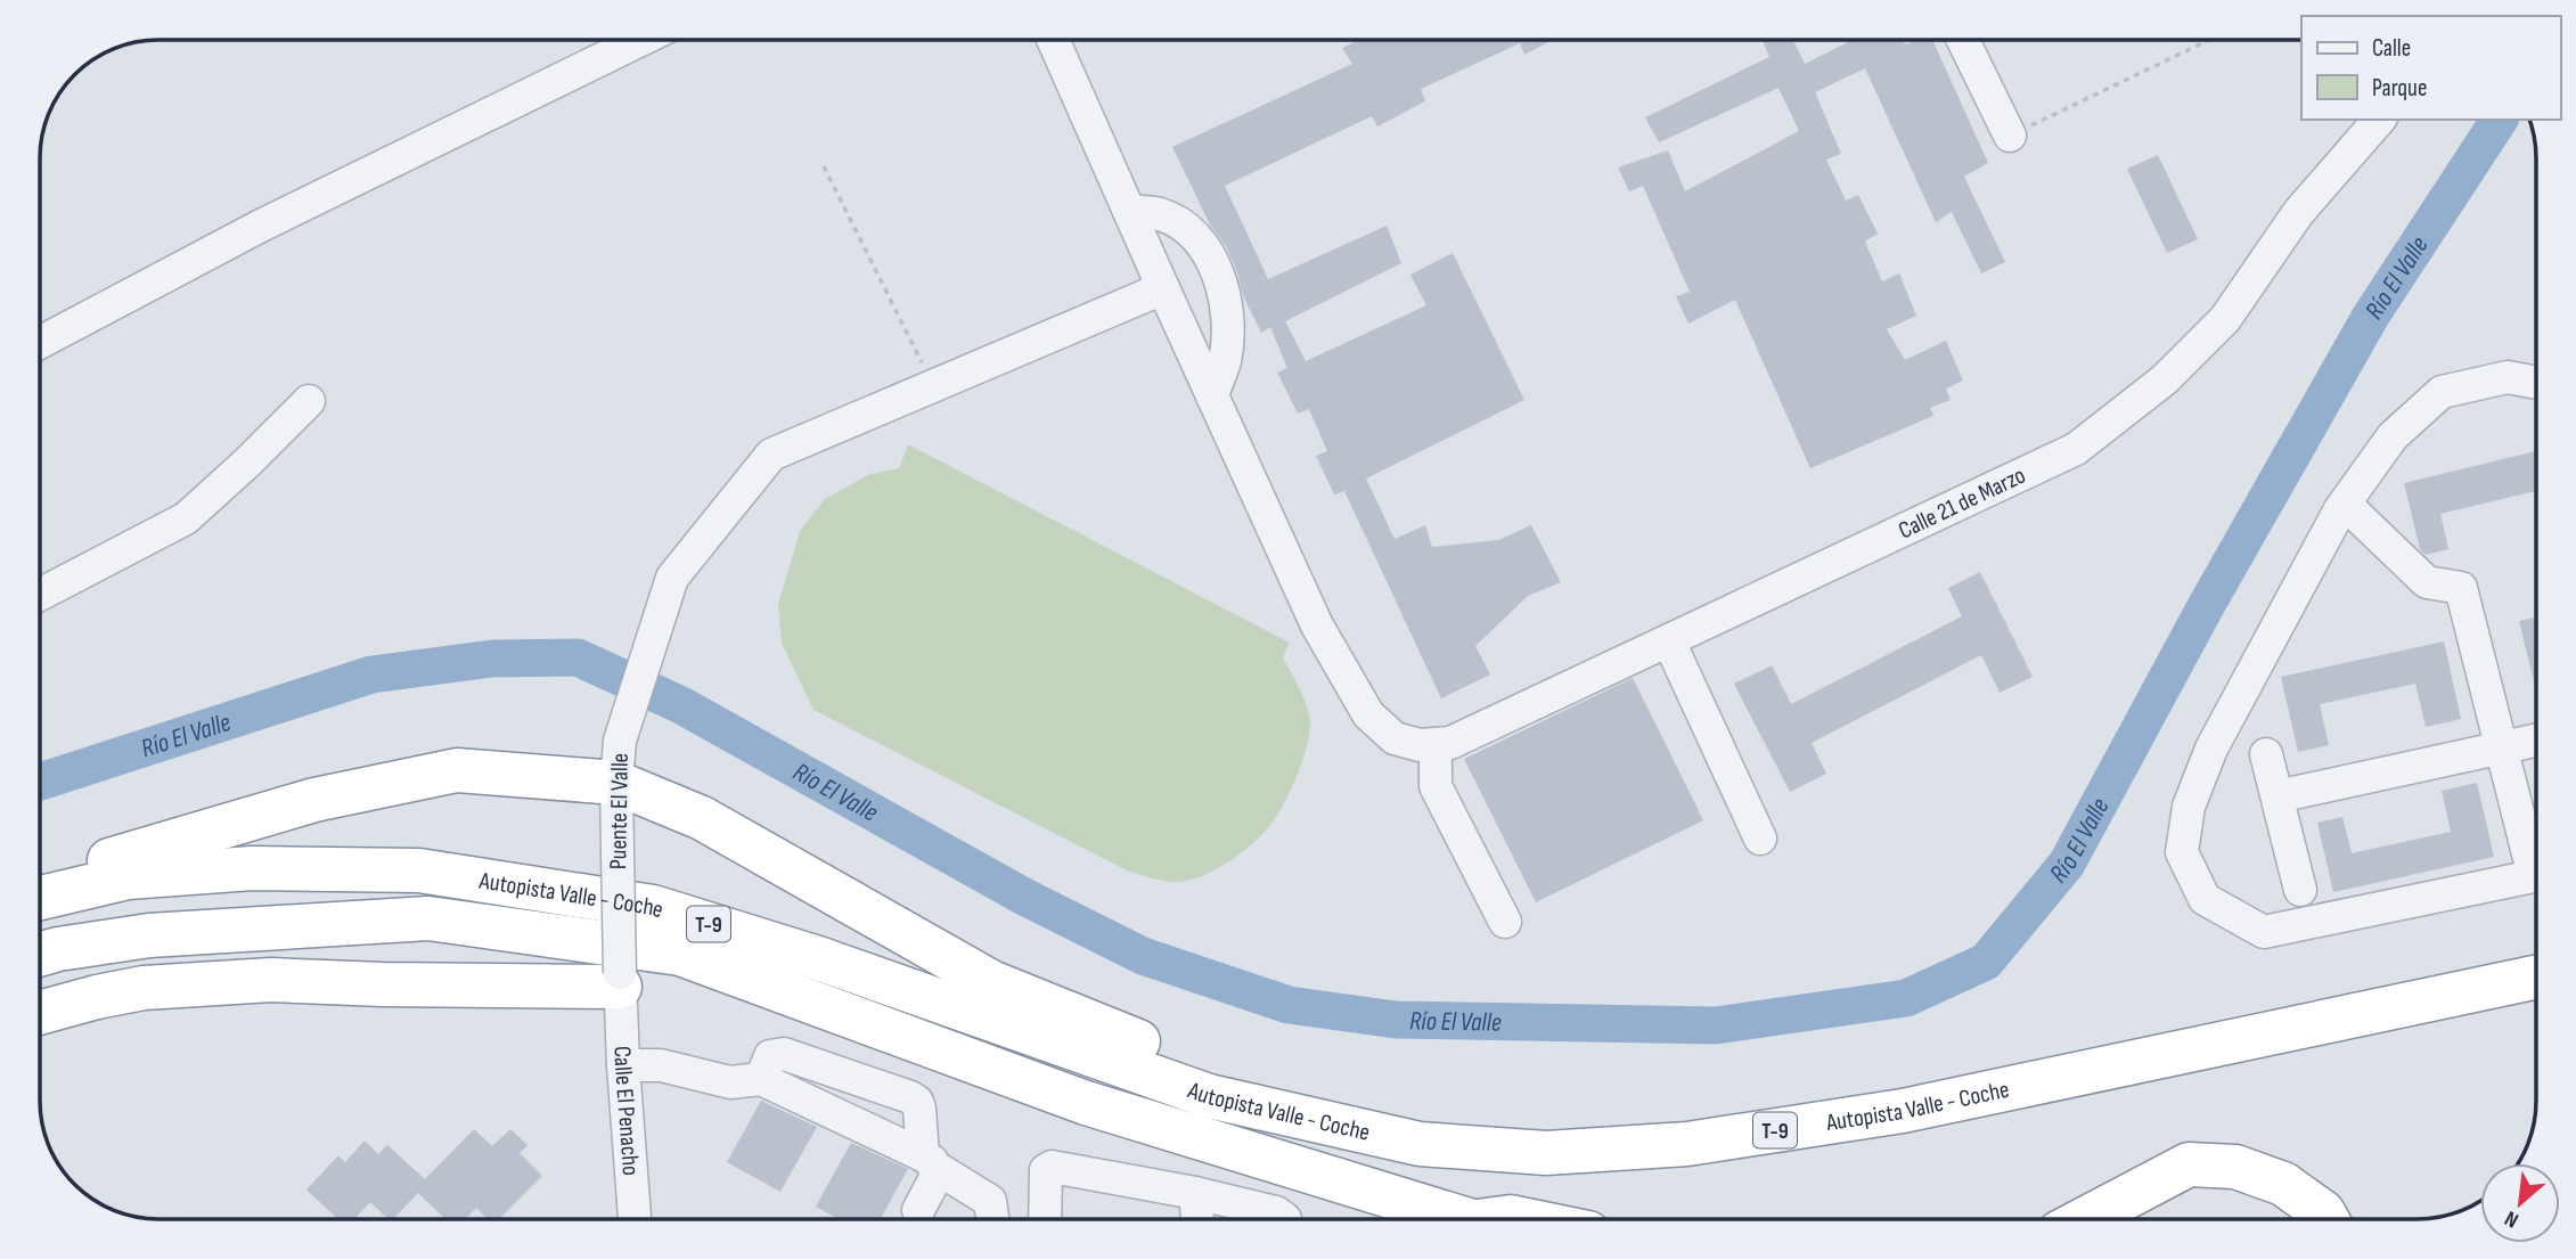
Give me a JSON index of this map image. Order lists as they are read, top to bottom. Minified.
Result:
{"streets":{"highway":["Autopista Valle - Coche","T-9"],"street":["Calle 21 de Marzo","Puente El Valle","Calle El Penacho"]},"crossings":[["Puente El Valle","Calle El Penacho"]],"water":["Río El Valle"],"legend":["Calle","Parque"],"north":"bottom left"}
